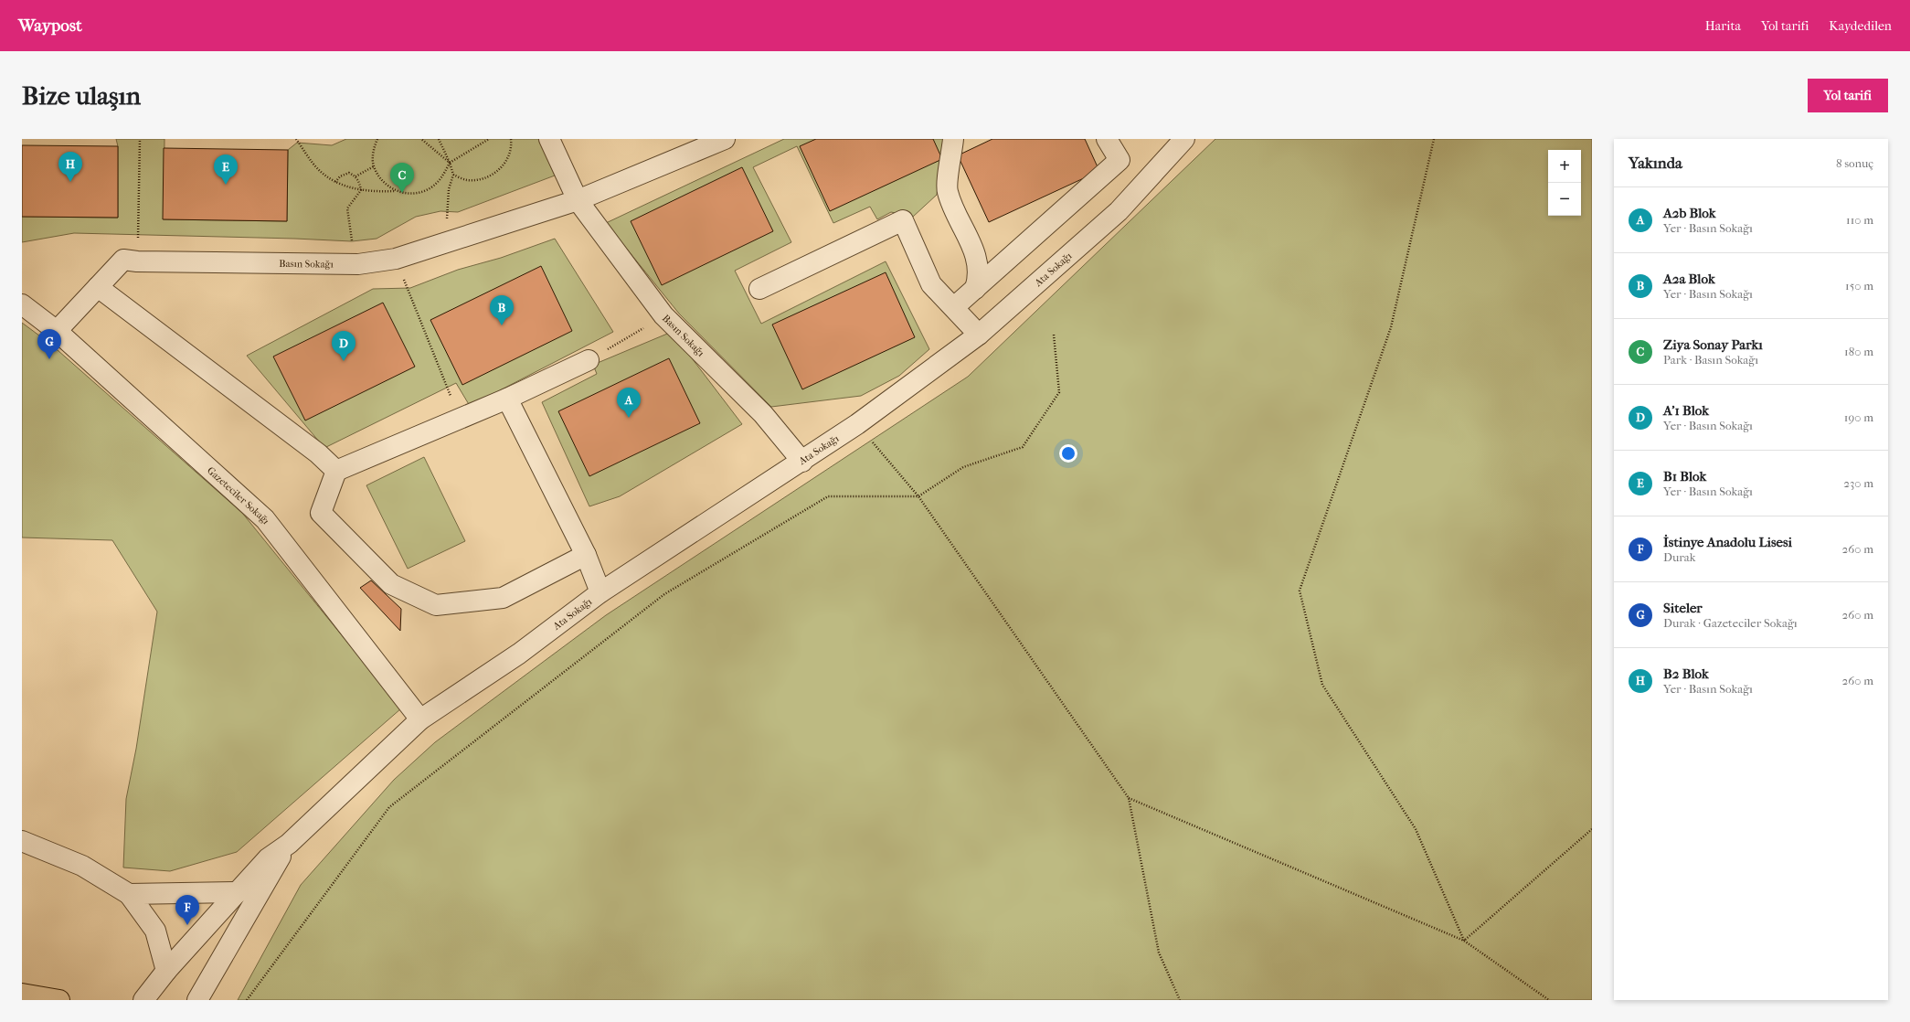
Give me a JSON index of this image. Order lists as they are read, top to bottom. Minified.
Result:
{"streets":{"street":["Basın Sokağı","Ata Sokağı","Gazeteciler Sokağı"]},"crossings":[["Basın Sokağı","Ata Sokağı"],["Basın Sokağı","Gazeteciler Sokağı"],["Ata Sokağı","Gazeteciler Sokağı"]],"page":{"header":"Waypost","nav":["Harita","Yol tarifi","Kaydedilen"],"buttons":"Yol tarifi","title":"Bize ulaşın","heading":["Yakında","8 sonuç"],"map_buttons":["+","−"],"pins":["H","E","C","B","G","D","A","F"],"list":[{"mark":"A","name":"A2b Blok","note":"Yer · Basın Sokağı","value":"110 m"},{"mark":"B","name":"A2a Blok","note":"Yer · Basın Sokağı","value":"150 m"},{"mark":"C","name":"Ziya Sonay Parkı","note":"Park · Basın Sokağı","value":"180 m"},{"mark":"D","name":"A'1 Blok","note":"Yer · Basın Sokağı","value":"190 m"},{"mark":"E","name":"B1 Blok","note":"Yer · Basın Sokağı","value":"230 m"},{"mark":"F","name":"İstinye Anadolu Lisesi","note":"Durak","value":"260 m"},{"mark":"G","name":"Siteler","note":"Durak · Gazeteciler Sokağı","value":"260 m"},{"mark":"H","name":"B2 Blok","note":"Yer · Basın Sokağı","value":"260 m"}]}}
